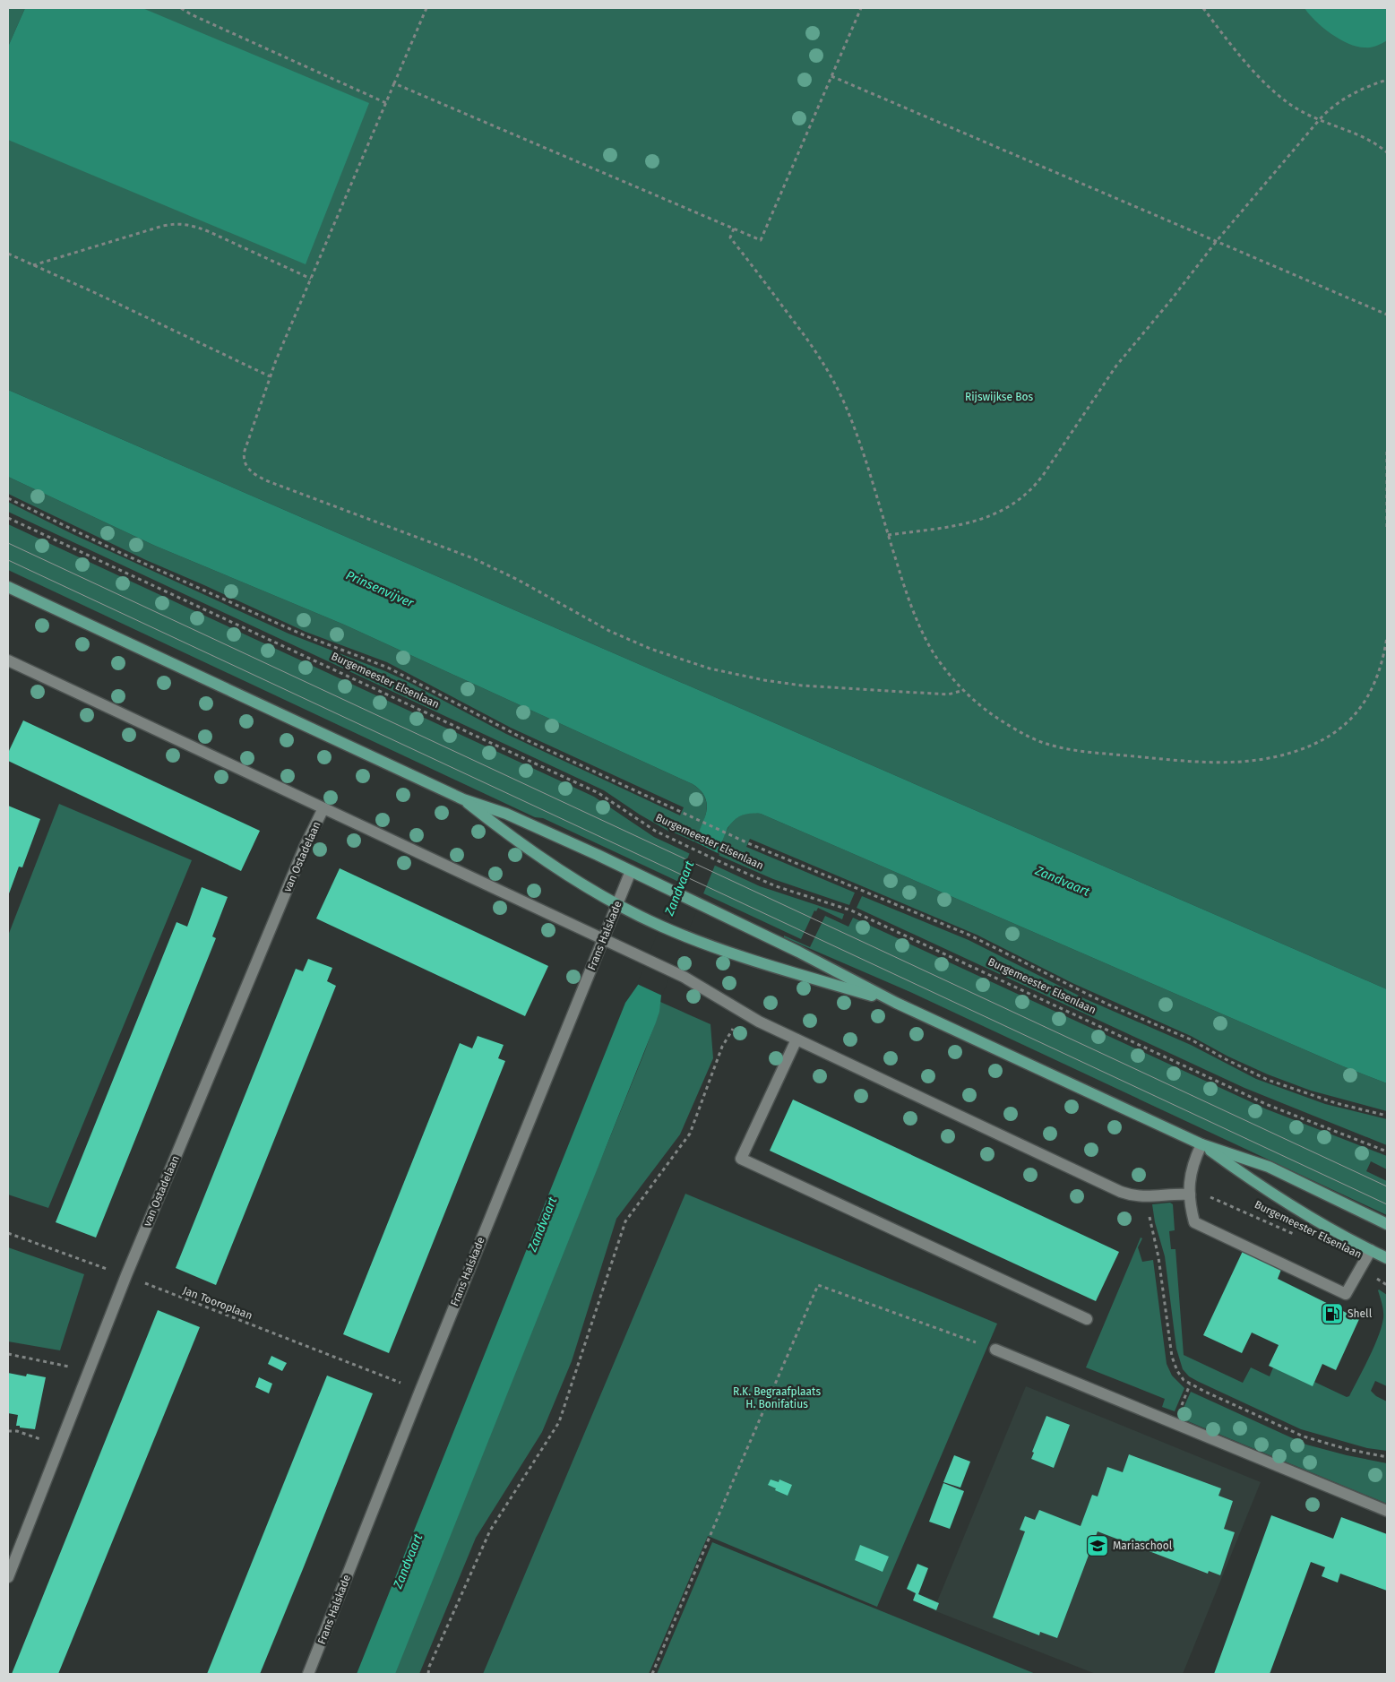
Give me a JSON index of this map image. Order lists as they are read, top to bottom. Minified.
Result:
{"streets":{"main road":["Burgemeester Elsenlaan"],"street":["van Ostadelaan","Frans Halskade"],"path":["Jan Tooroplaan"]},"crossings":[["Burgemeester Elsenlaan","Frans Halskade"],["van Ostadelaan","Jan Tooroplaan"],["Frans Halskade","Jan Tooroplaan"]],"water":["Prinsenvijver","Zandvaart"],"parks":["Rijswijkse Bos","R.K. Begraafplaats H. Bonifatius"],"places":{"fuel station":["Shell"],"school or university":["Mariaschool"]}}
